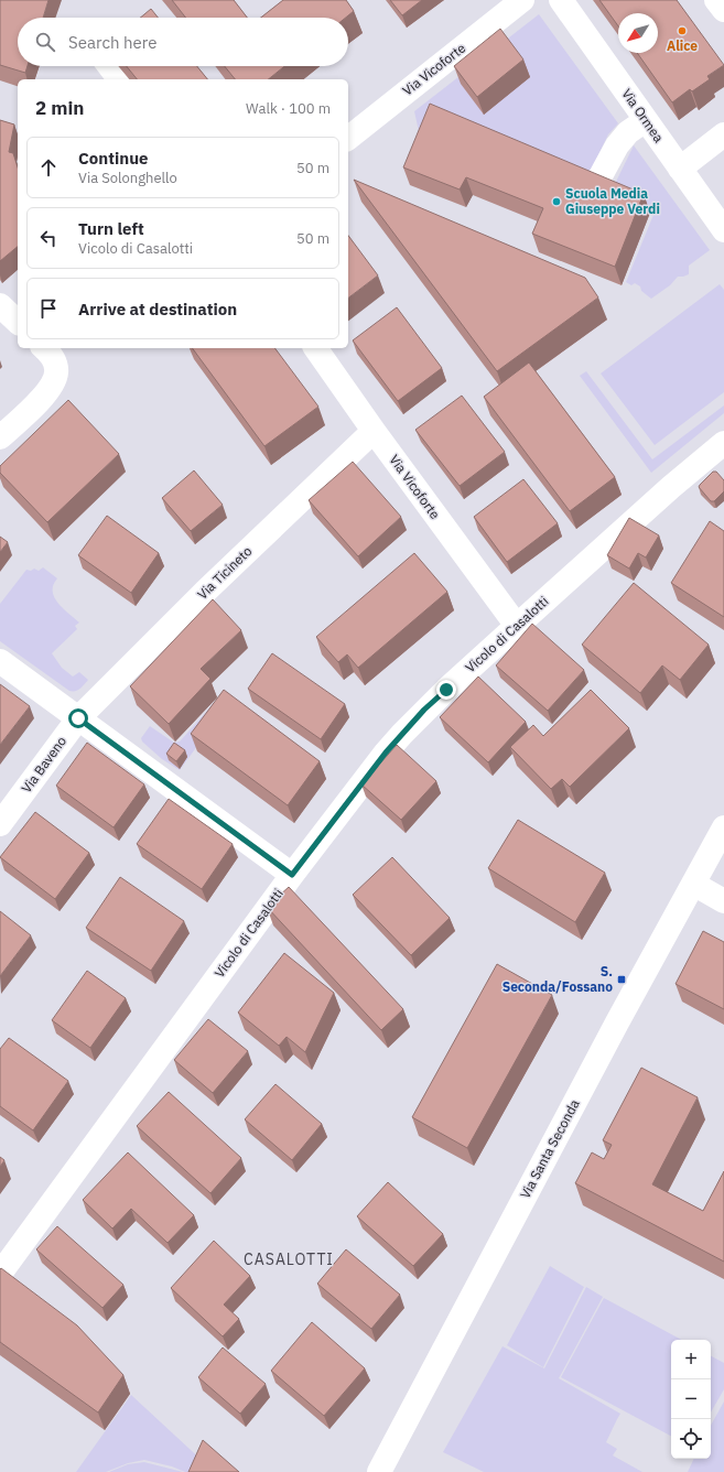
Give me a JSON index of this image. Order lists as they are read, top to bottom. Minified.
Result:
{"streets":{"street":["Via Vicoforte","Via Ormea","Via Ticineto","Vicolo di Casalotti","Via Baveno","Via Santa Seconda"]},"crossings":[["Via Vicoforte","Via Ticineto"],["Via Vicoforte","Vicolo di Casalotti"],["Via Ticineto","Via Baveno"]],"districts":["CASALOTTI"],"places":{"other":["Alice","Scuola Media Giuseppe Verdi"],"transit":["S. Seconda/Fossano"]},"north":"bottom left","page":{"search":"Search here","heading":["2 min","Walk · 100 m"],"list":[["Continue","Via Solonghello","50 m"],["Turn left","Vicolo di Casalotti","50 m"],"Arrive at destination"],"map_buttons":["+","−"]}}
